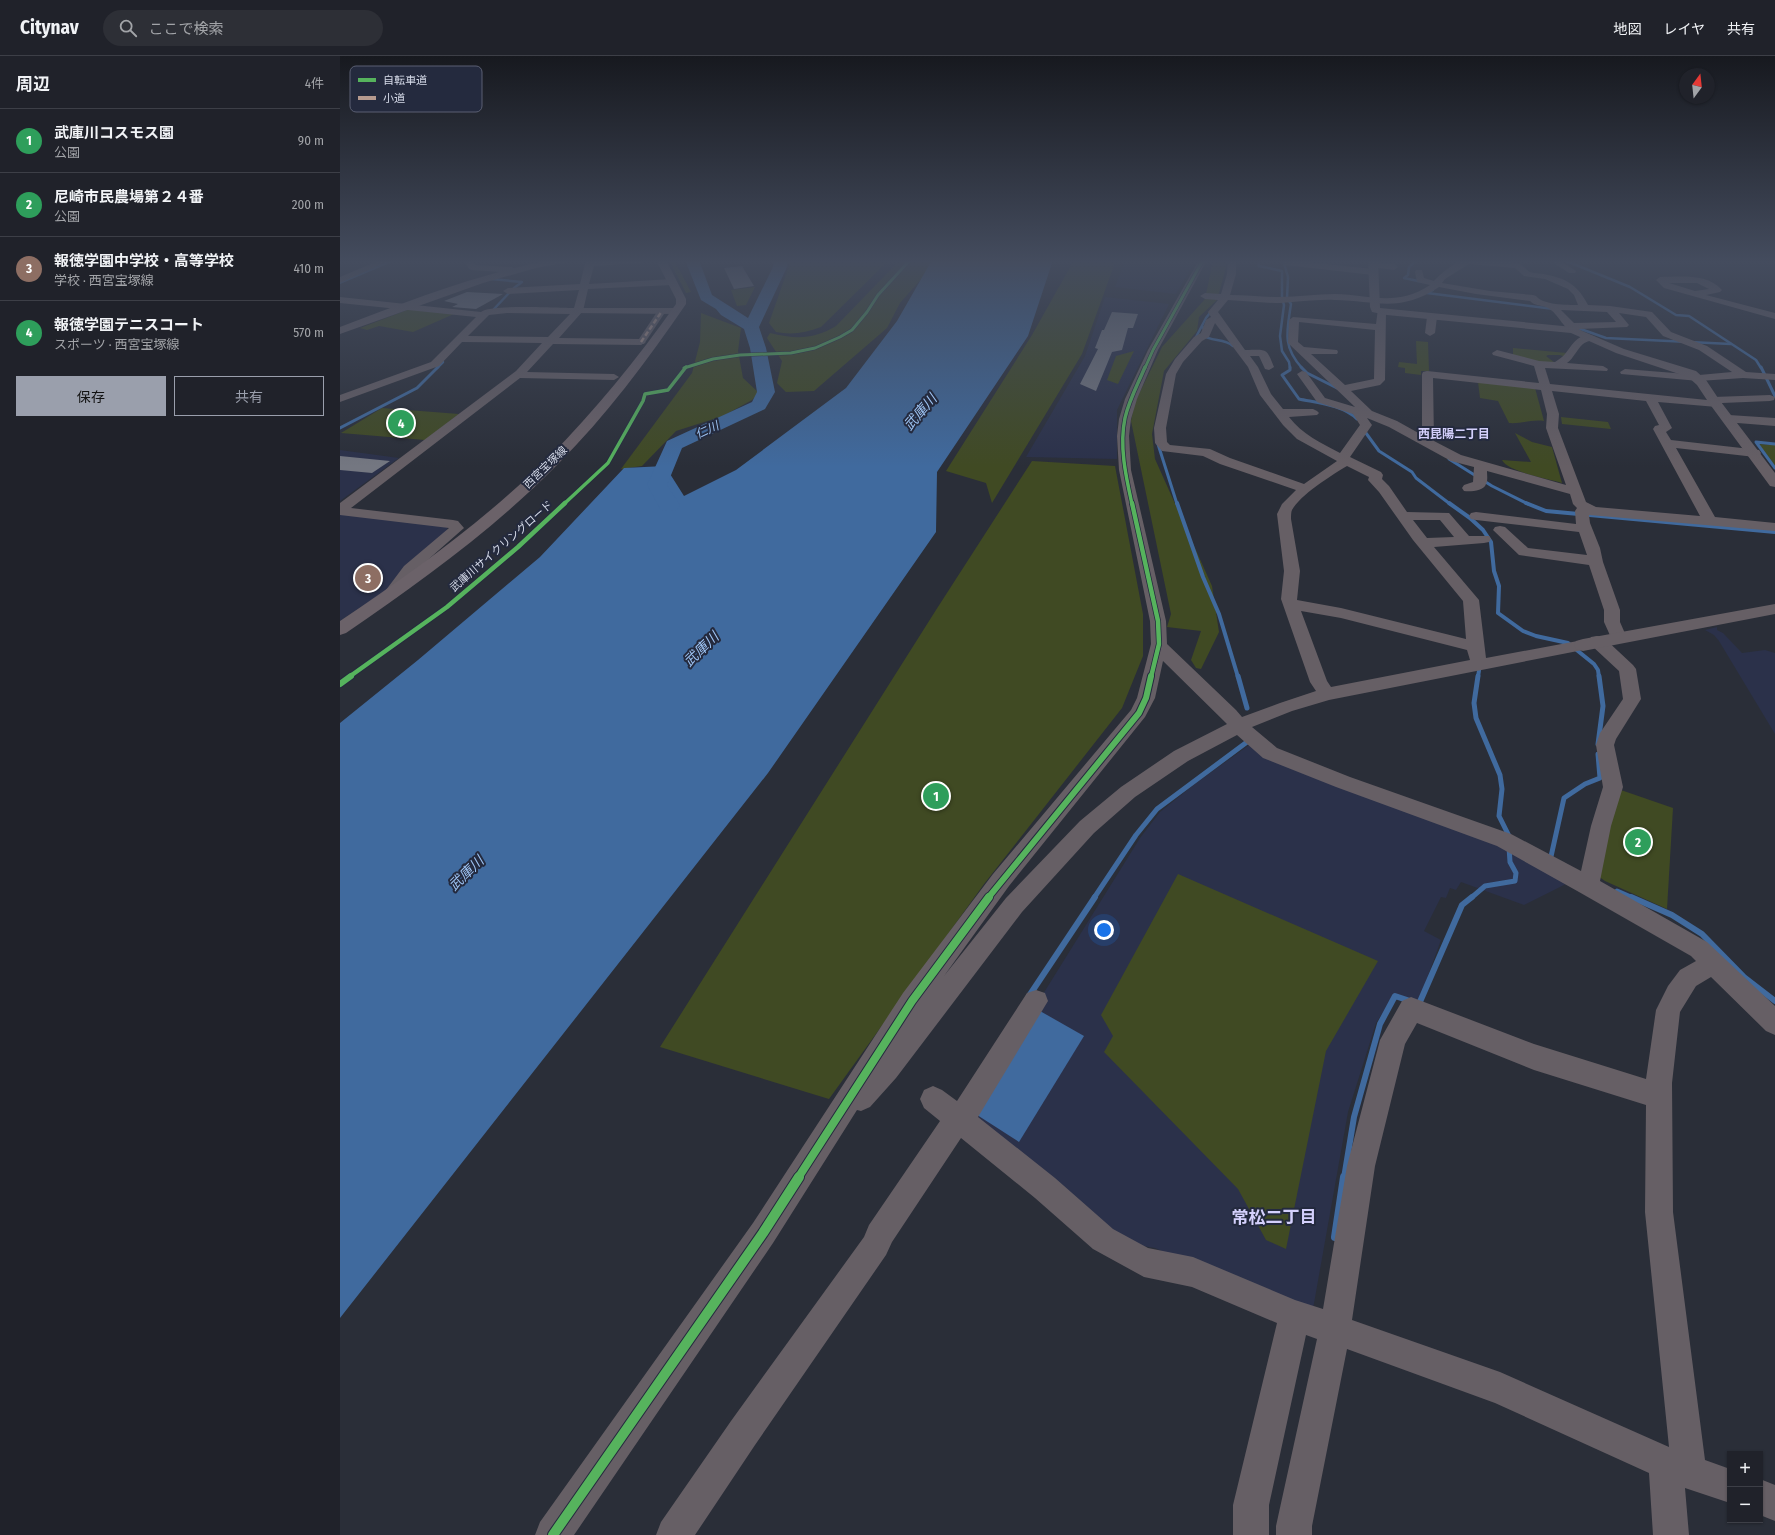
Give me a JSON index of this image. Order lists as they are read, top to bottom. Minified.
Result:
{"streets":{"main road":["西宮宝塚線"],"cycle path":["武庫川サイクリングロード"]},"districts":["西昆陽二丁目","常松二丁目"],"water":["武庫川","仁川"],"legend":["自転車道","小道"],"north":"top","page":{"header":"Citynav","search":"ここで検索","nav":["地図","レイヤ","共有"],"heading":["周辺","4件"],"list":[{"mark":"1","name":"武庫川コスモス園","note":"公園","value":"90 m"},{"mark":"2","name":"尼崎市民農場第２４番","note":"公園","value":"200 m"},{"mark":"3","name":"報徳学園中学校・高等学校","note":"学校 · 西宮宝塚線","value":"410 m"},{"mark":"4","name":"報徳学園テニスコート","note":"スポーツ · 西宮宝塚線","value":"570 m"}],"buttons":["保存","共有"],"pins":["4","3","1","2"],"map_buttons":["+","−"]}}
